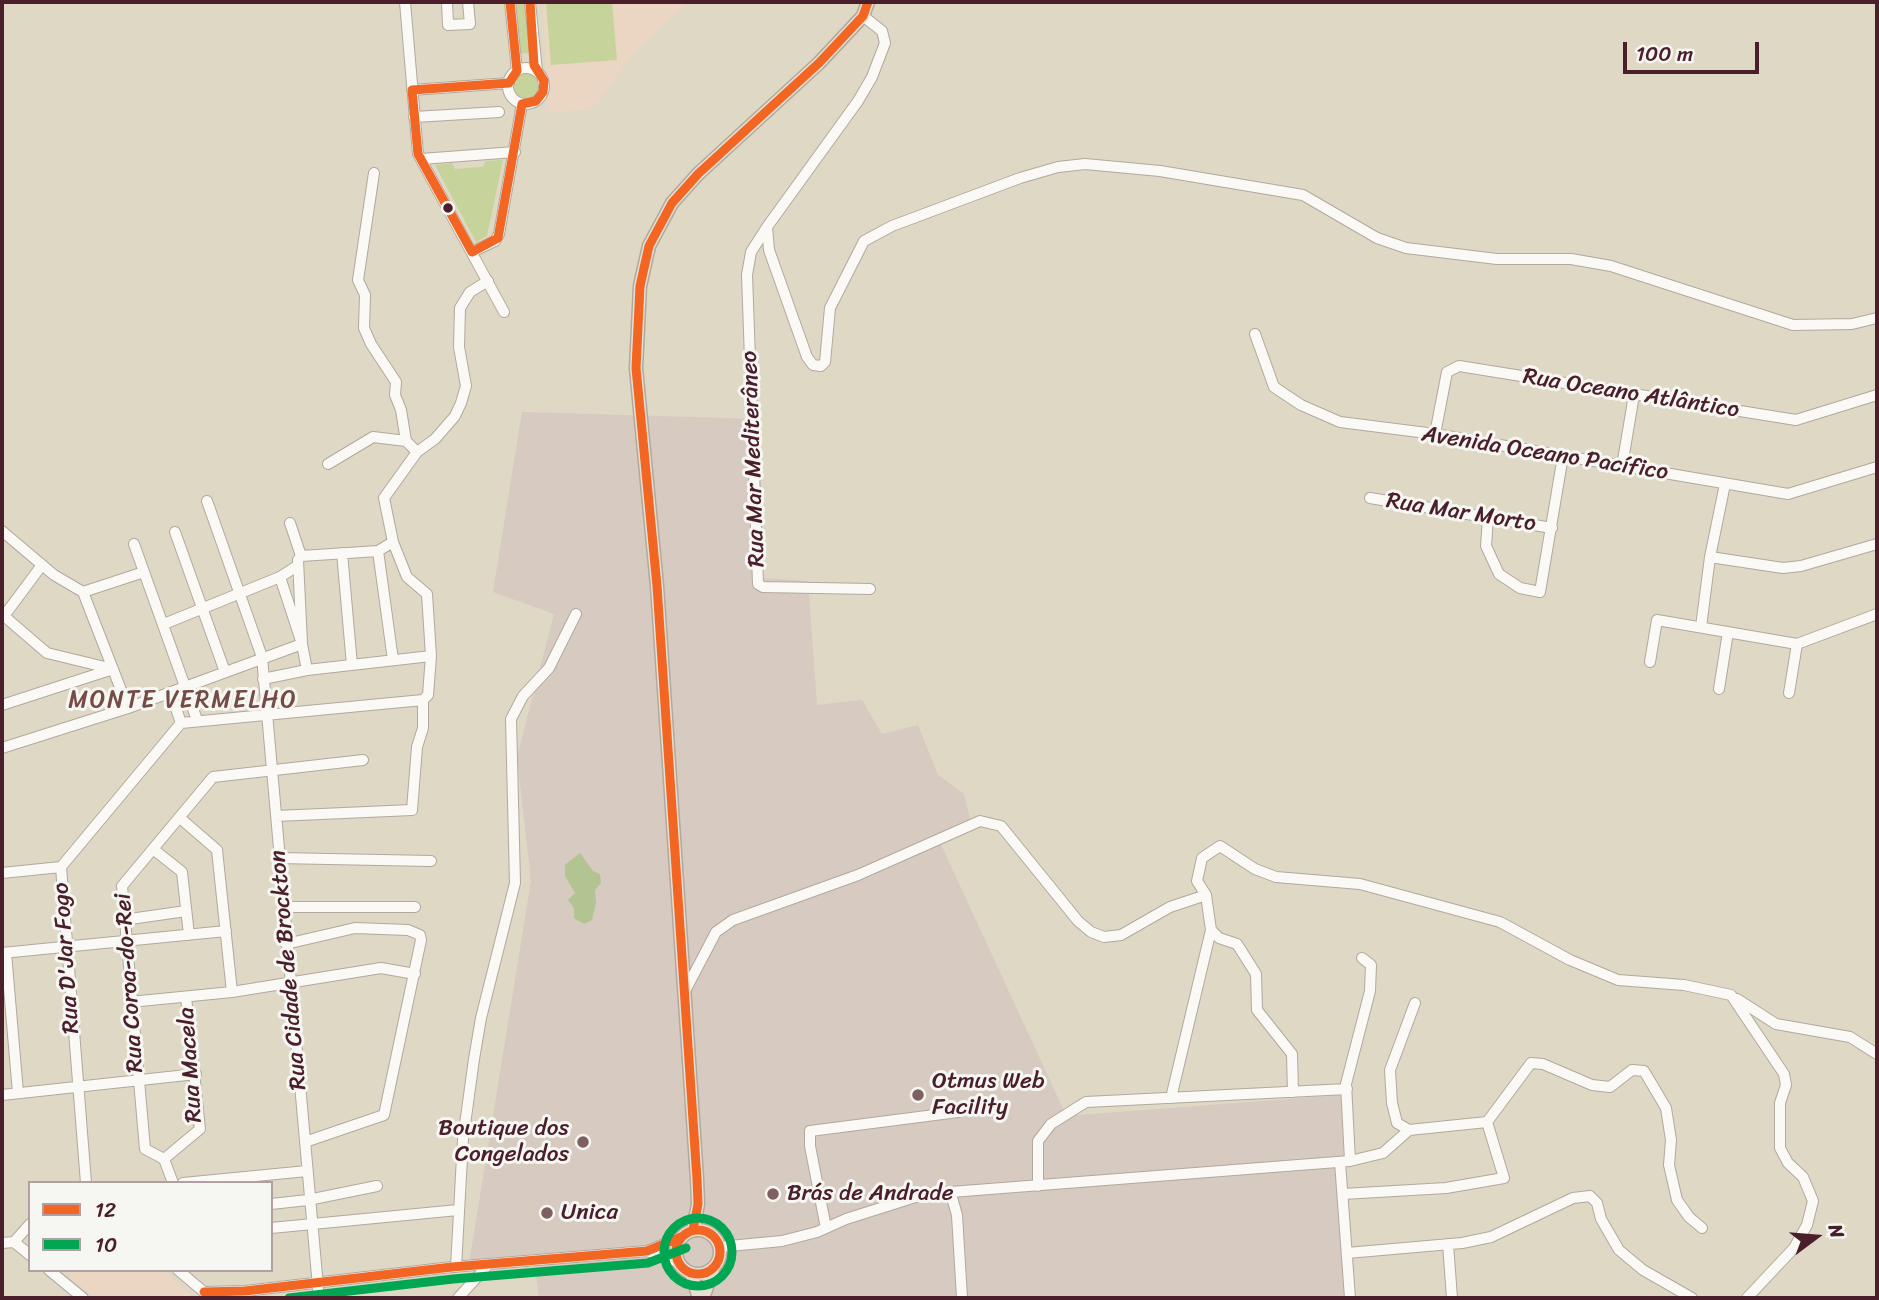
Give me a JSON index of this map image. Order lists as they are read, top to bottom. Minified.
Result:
{"streets":{"street":["Rua Oceano Atlântico","Avenida Oceano Pacífico","Rua Mar Mediterâneo","Rua Mar Morto","Rua D'Jar Fogo","Rua Cidade de Brockton","Rua Coroa-do-Rei","Rua Macela"]},"crossings":[["Rua Oceano Atlântico","Avenida Oceano Pacífico"],["Rua Cidade de Brockton","Rua Coroa-do-Rei"],["Rua Coroa-do-Rei","Rua Macela"]],"districts":["MONTE VERMELHO"],"places":["Otmus Web Facility","Boutique dos Congelados","Brás de Andrade","Unica"],"lines":["transit line 12","transit line 10"],"legend":["12","10"],"scale_bar":"100 m","north":"right"}
